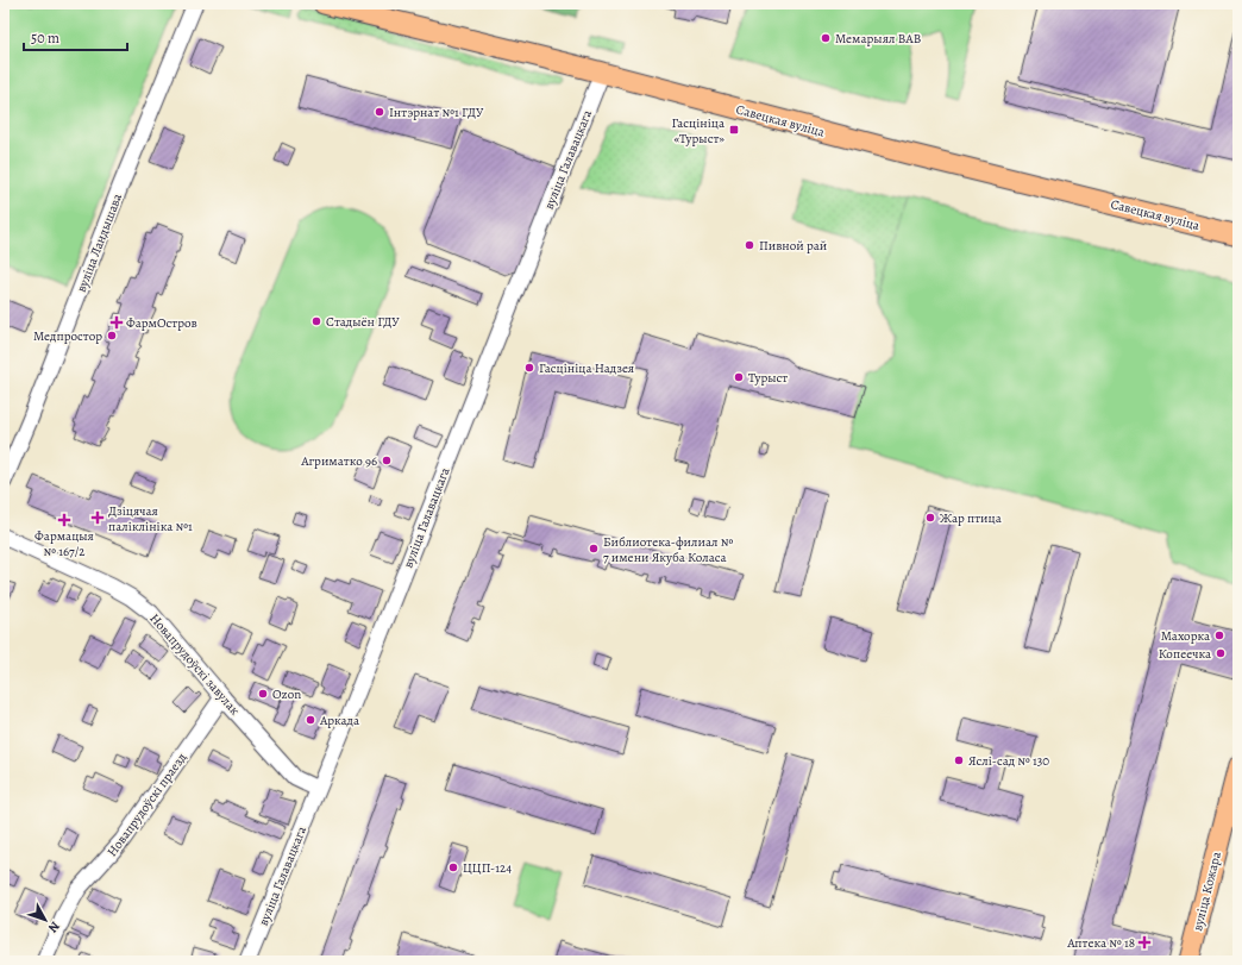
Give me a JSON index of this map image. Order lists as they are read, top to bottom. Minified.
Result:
{"streets":{"main road":["Савецкая вуліца","вуліца Кожара"],"street":["вуліца Галавацкага","вуліца Ландышава","Новапрудоўскі завулак","Новапрудоўскі праезд"]},"crossings":[["Савецкая вуліца","вуліца Галавацкага"],["вуліца Галавацкага","Новапрудоўскі завулак"],["Новапрудоўскі завулак","Новапрудоўскі праезд"]],"places":{"other":["Мемарыял ВАВ","Інтэрнат №1 ГДУ","Пивной рай","Стадыён ГДУ","Медпростор","Гасцініца Надзея","Турыст","Агриматко 96","Жар птица","Библиотека-филиал № 7 имени Якуба Коласа","Махорка","Копеечка","Ozon","Аркада","Яслі-сад № 130","ЦЦП-124"],"transit":["Гасцініца «Турыст»"],"health":["ФармОстров","Дзіцячая паліклініка №1","Фармацыя № 167/2","Аптека № 18"]},"scale_bar":"50 m","north":"bottom right"}
